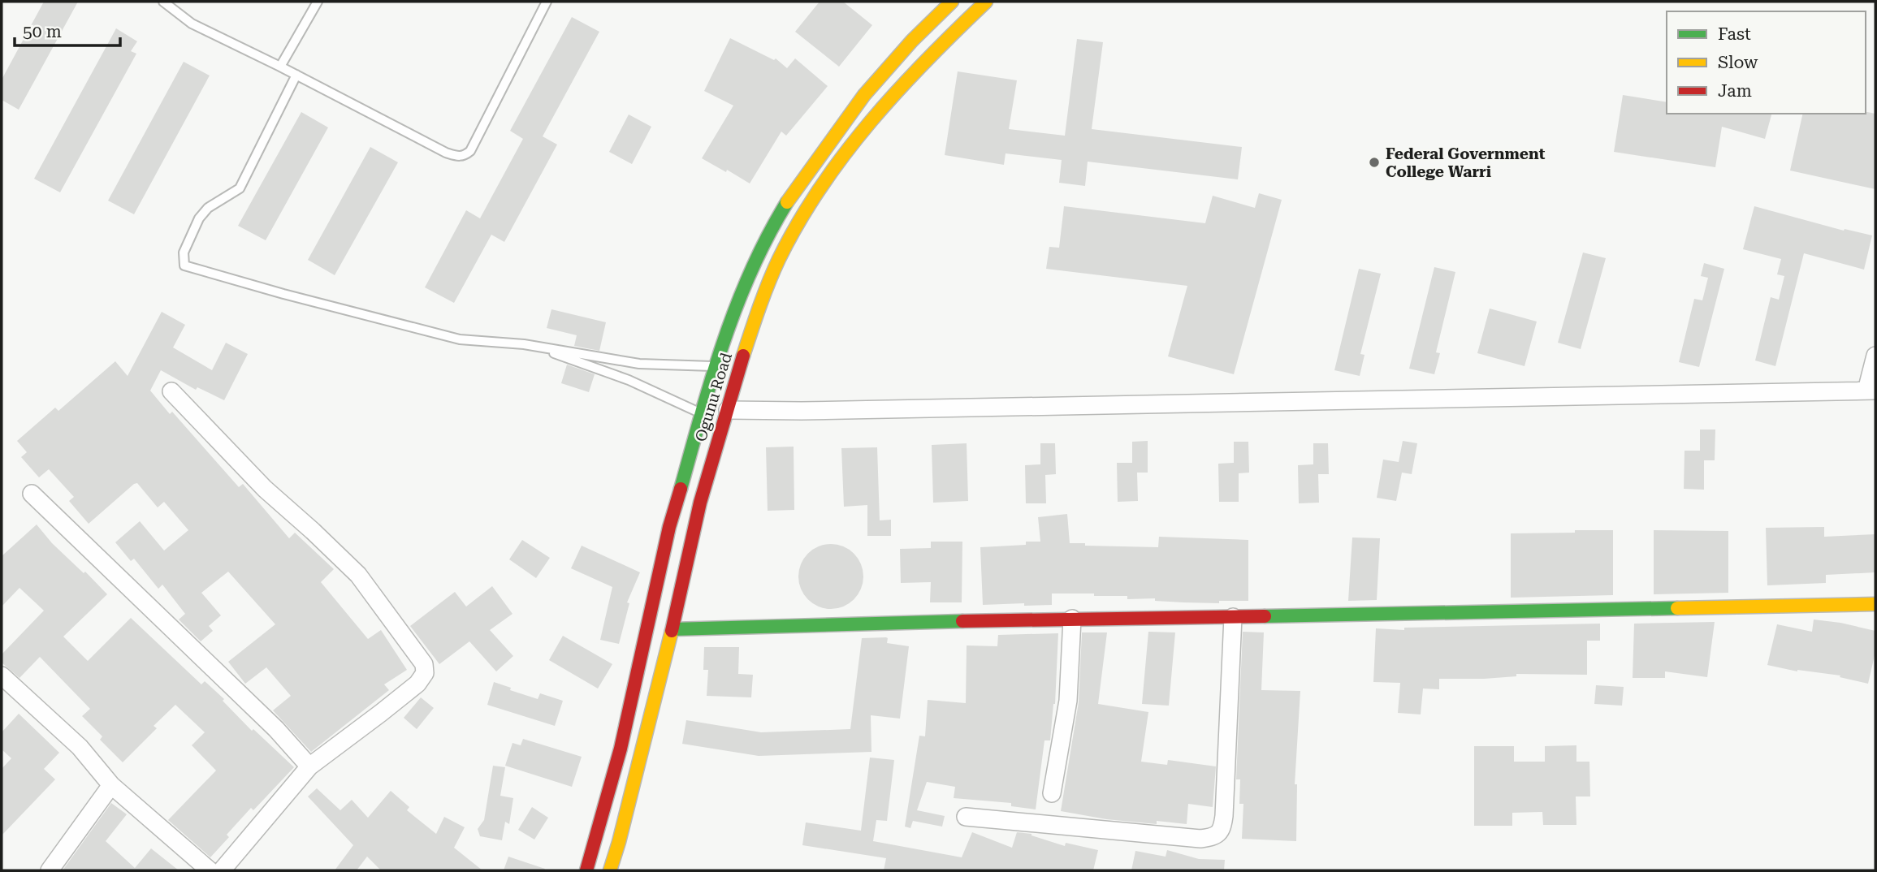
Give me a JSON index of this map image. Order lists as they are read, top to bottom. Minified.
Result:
{"streets":{"main road":["Ogunu Road"]},"places":["Federal Government College Warri"],"legend":["Fast","Slow","Jam"],"scale_bar":"50 m"}
